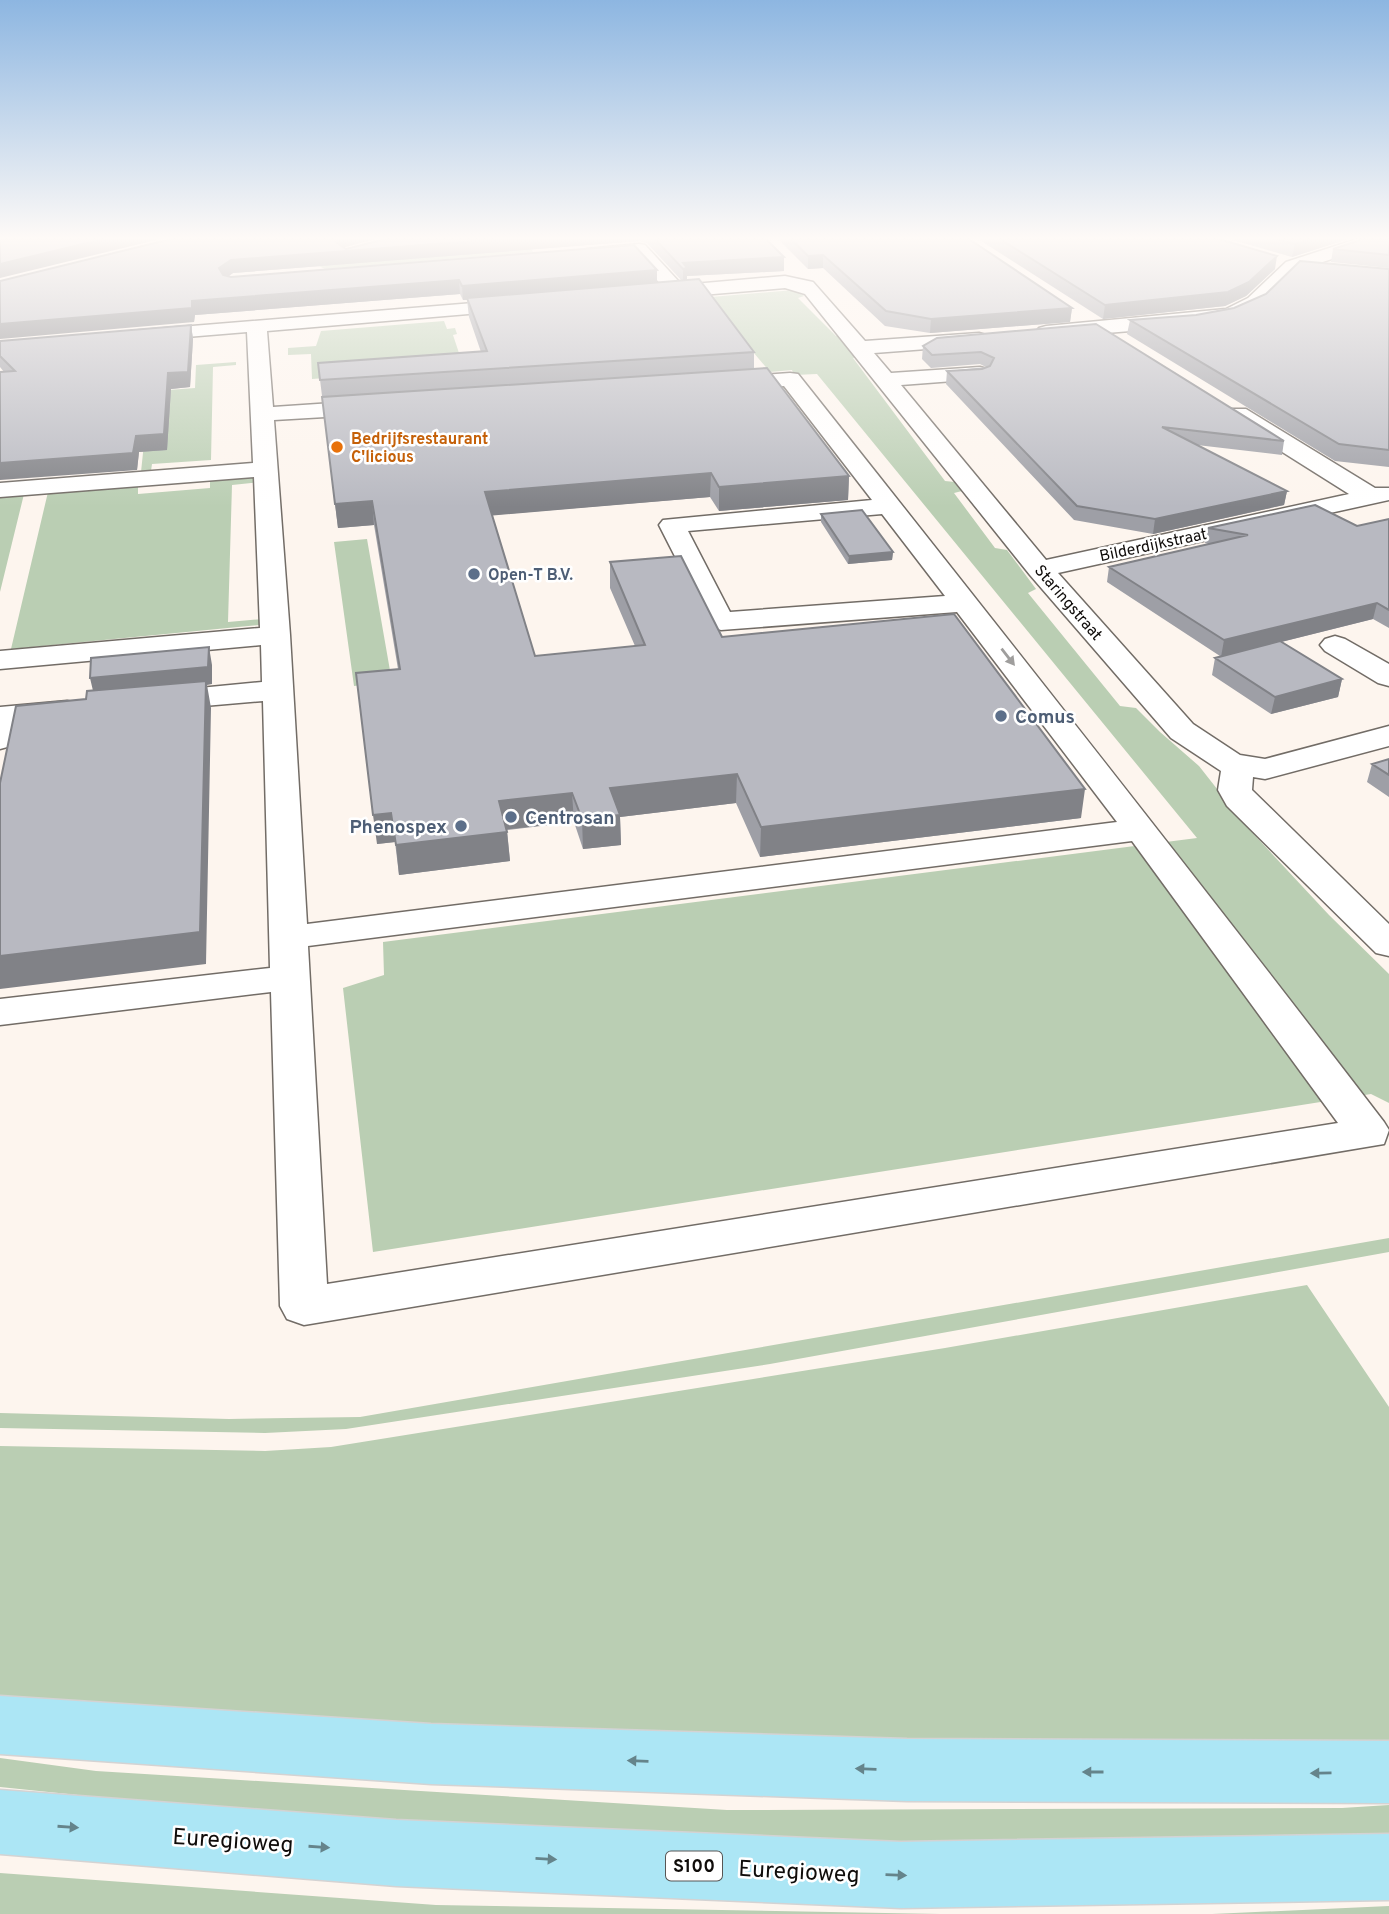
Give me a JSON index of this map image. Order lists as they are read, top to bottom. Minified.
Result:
{"streets":{"main road":["Euregioweg","S100"],"street":["Bilderdijkstraat","Staringstraat"]},"crossings":[["Bilderdijkstraat","Staringstraat"]],"places":["Bedrijfsrestaurant C'licious","Open-T B.V.","Comus","Centrosan","Phenospex"]}
